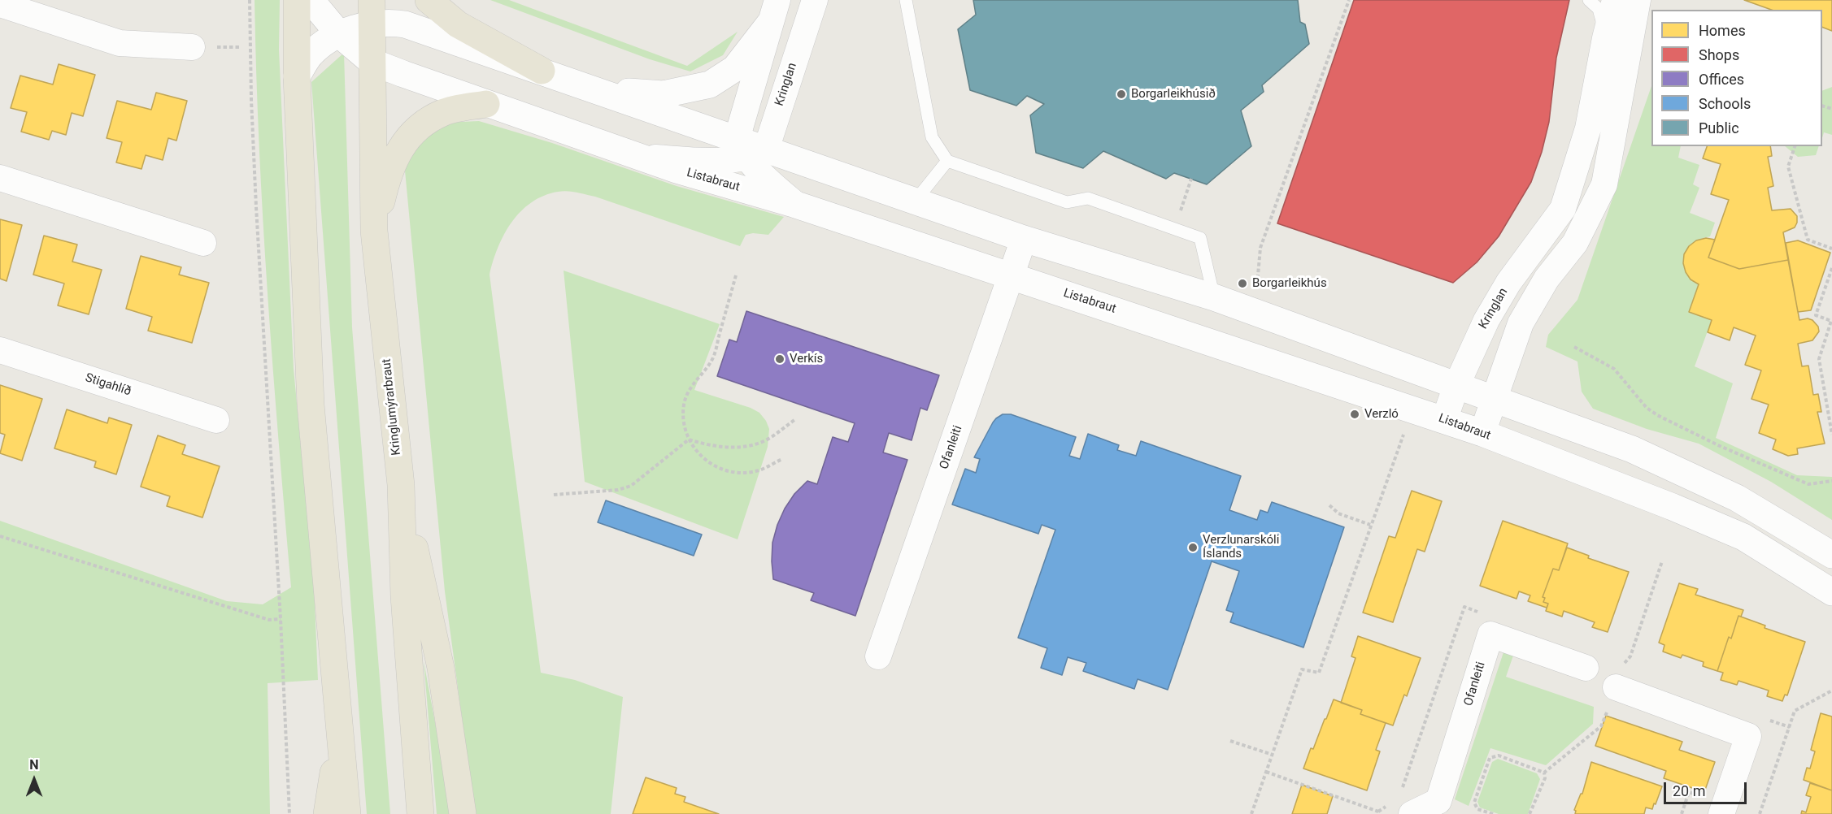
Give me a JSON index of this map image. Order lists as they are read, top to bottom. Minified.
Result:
{"streets":{"main road":["Kringlumýrarbraut"],"street":["Kringlan","Listabraut","Stigahlíð","Ofanleiti"]},"crossings":[["Kringlan","Listabraut"],["Listabraut","Kringlumýrarbraut"],["Listabraut","Ofanleiti"]],"places":["Borgarleikhúsið","Borgarleikhús","Verkís","Verzló","Verzlunarskóli Íslands"],"legend":["Homes","Shops","Offices","Schools","Public"],"scale_bar":"20 m","north":"top"}
